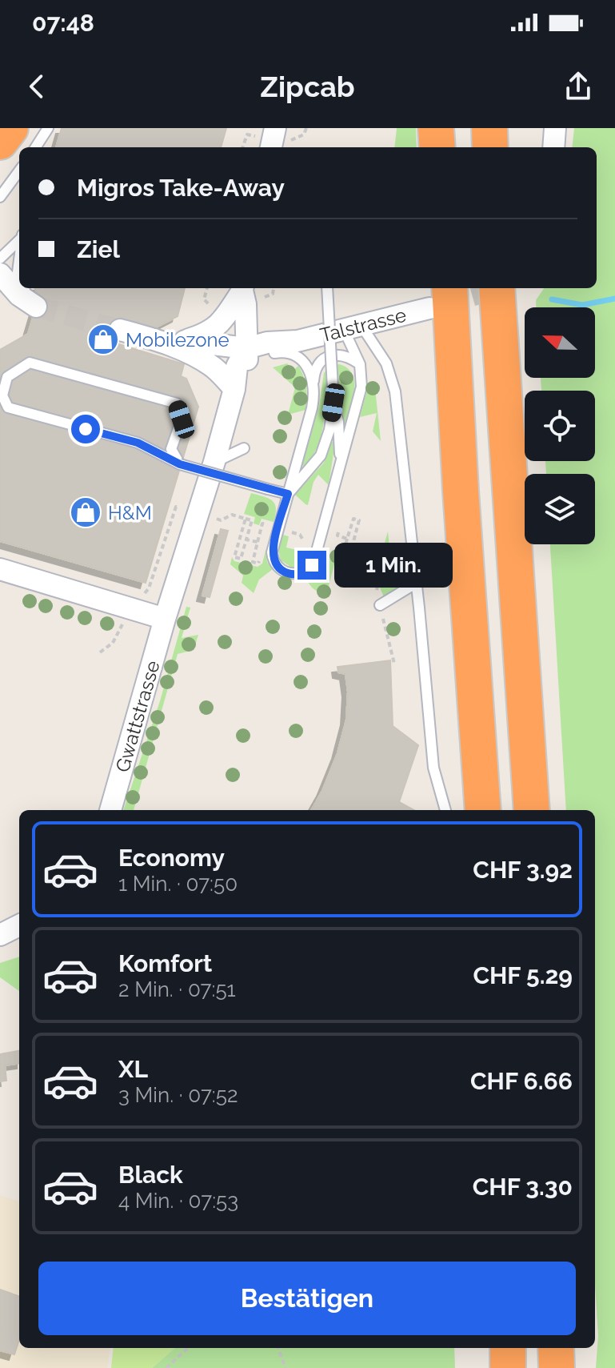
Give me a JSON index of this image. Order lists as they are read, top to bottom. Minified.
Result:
{"streets":{"street":["Talstrasse","Gwattstrasse"]},"crossings":[["Talstrasse","Gwattstrasse"]],"places":{"shop":["Mobilezone","H&M"]},"north":"left","page":{"status":"07:48","header":"Zipcab","banner":["Migros Take-Away","Ziel"],"bubble":"1 Min.","list":[{"name":"Economy","note":"1 Min. · 07:50","value":"CHF 3.92"},{"name":"Komfort","note":"2 Min. · 07:51","value":"CHF 5.29"},{"name":"XL","note":"3 Min. · 07:52","value":"CHF 6.66"},{"name":"Black","note":"4 Min. · 07:53","value":"CHF 3.30"}],"buttons":"Bestätigen"}}
